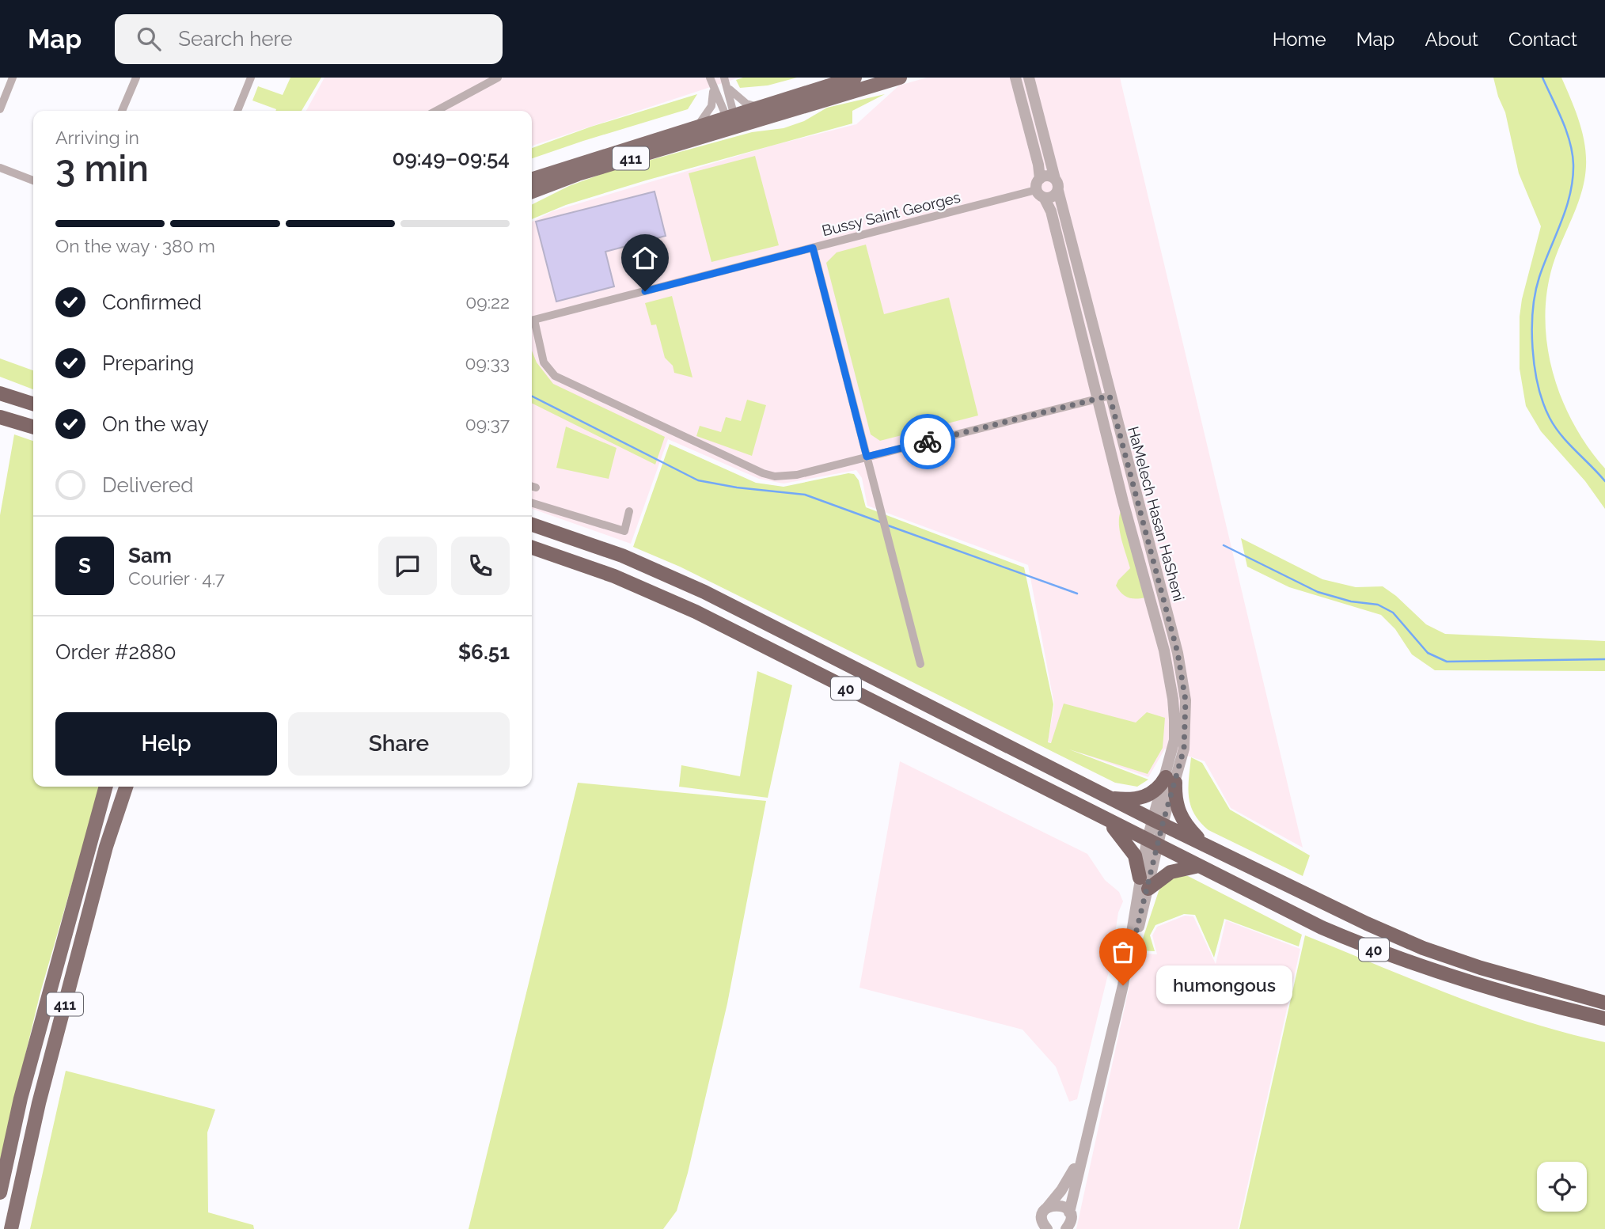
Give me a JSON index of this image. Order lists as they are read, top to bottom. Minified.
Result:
{"streets":{"highway":["40"],"main road":["411"],"street":["Bussy Saint Georges","HaMelech Hasan HaSheni"]},"crossings":[["Bussy Saint Georges","HaMelech Hasan HaSheni"],["HaMelech Hasan HaSheni","40"]],"places":["humongous"],"page":{"header":"Map","search":"Search here","nav":["Home","Map","About","Contact"],"heading":["3 min","Arriving in","09:49–09:54"],"panel":["Sam","Courier · 4.7","Order #2880","$6.51"],"bar":"On the way · 380 m","list":[["Confirmed","09:22"],["Preparing","09:33"],["On the way","09:37"],"Delivered"],"round":"S","buttons":["Help","Share"],"bubble":"humongous"}}
